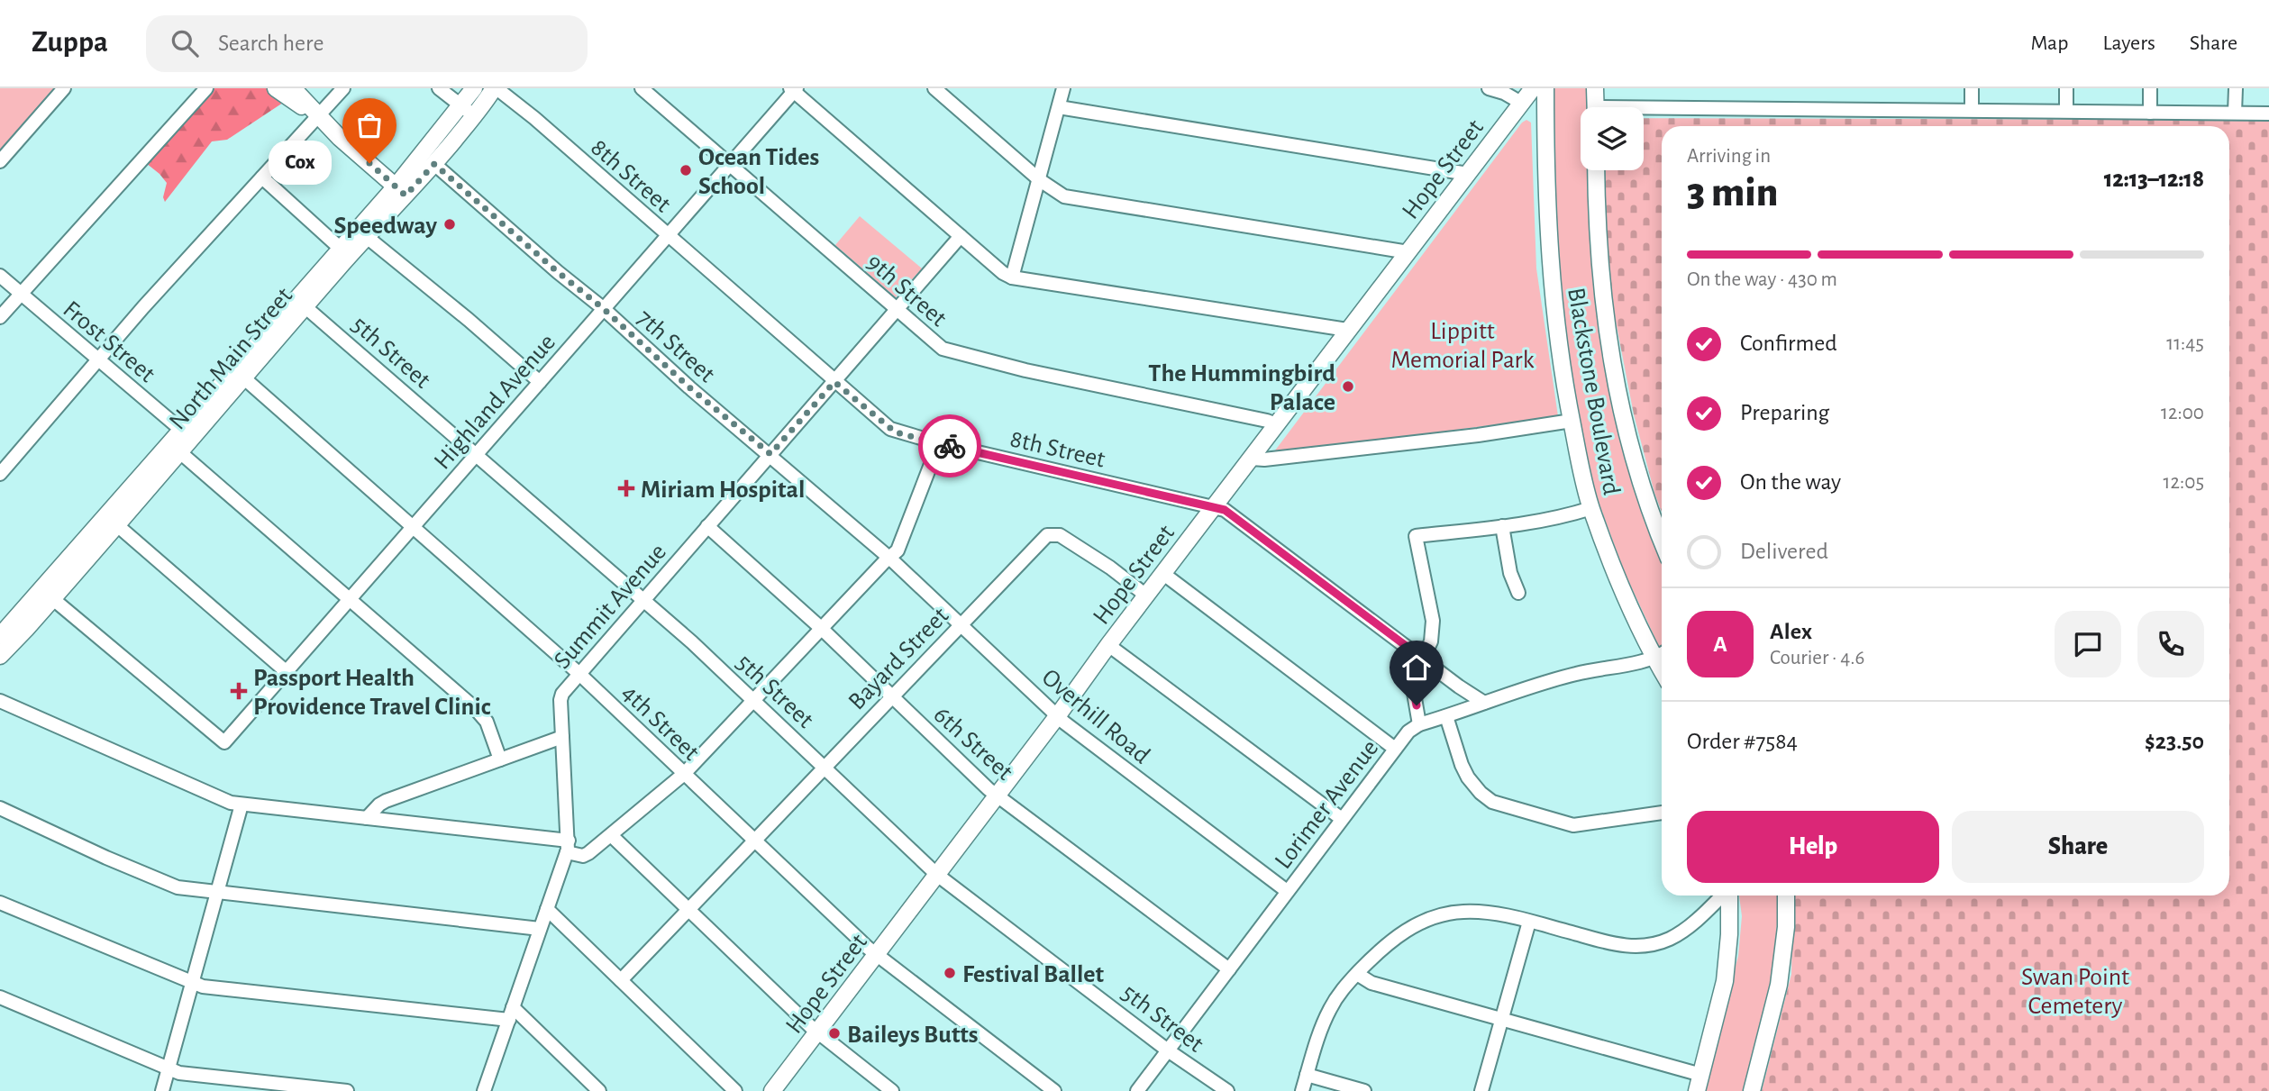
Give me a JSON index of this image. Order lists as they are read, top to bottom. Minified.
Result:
{"streets":{"main road":["Hope Street","North Main Street","Blackstone Boulevard"],"street":["8th Street","9th Street","Frost Street","7th Street","5th Street","Highland Avenue","Summit Avenue","Bayard Street","Overhill Road","4th Street","6th Street","Lorimer Avenue"]},"crossings":[["Hope Street","8th Street"],["Hope Street","9th Street"],["Hope Street","5th Street"],["Hope Street","Bayard Street"],["Hope Street","Overhill Road"],["Hope Street","4th Street"],["Hope Street","6th Street"],["8th Street","North Main Street"],["8th Street","Highland Avenue"],["8th Street","Summit Avenue"],["8th Street","Lorimer Avenue"],["9th Street","Highland Avenue"],["9th Street","Summit Avenue"],["Frost Street","North Main Street"],["Frost Street","Highland Avenue"],["7th Street","North Main Street"],["7th Street","Highland Avenue"],["7th Street","Summit Avenue"],["7th Street","Overhill Road"],["5th Street","North Main Street"],["5th Street","Highland Avenue"],["5th Street","Summit Avenue"],["5th Street","Bayard Street"],["5th Street","Lorimer Avenue"],["North Main Street","Highland Avenue"],["North Main Street","4th Street"],["Blackstone Boulevard","Lorimer Avenue"],["Highland Avenue","4th Street"],["Summit Avenue","4th Street"],["Summit Avenue","6th Street"],["Bayard Street","Overhill Road"],["Bayard Street","4th Street"],["Bayard Street","6th Street"],["Overhill Road","Lorimer Avenue"],["6th Street","Lorimer Avenue"]],"parks":["Lippitt Memorial Park","Swan Point Cemetery"],"places":{"other":["Cox","Ocean Tides School","Speedway","The Hummingbird Palace","Festival Ballet","Baileys Butts"],"health":["Miriam Hospital","Passport Health Providence Travel Clinic"]},"page":{"header":"Zuppa","search":"Search here","nav":["Map","Layers","Share"],"heading":["3 min","Arriving in","12:13–12:18"],"panel":["Alex","Courier · 4.6","Order #7584","$23.50"],"bubble":"Cox","bar":"On the way · 430 m","list":[["Confirmed","11:45"],["Preparing","12:00"],["On the way","12:05"],"Delivered"],"round":"A","buttons":["Help","Share"]}}
